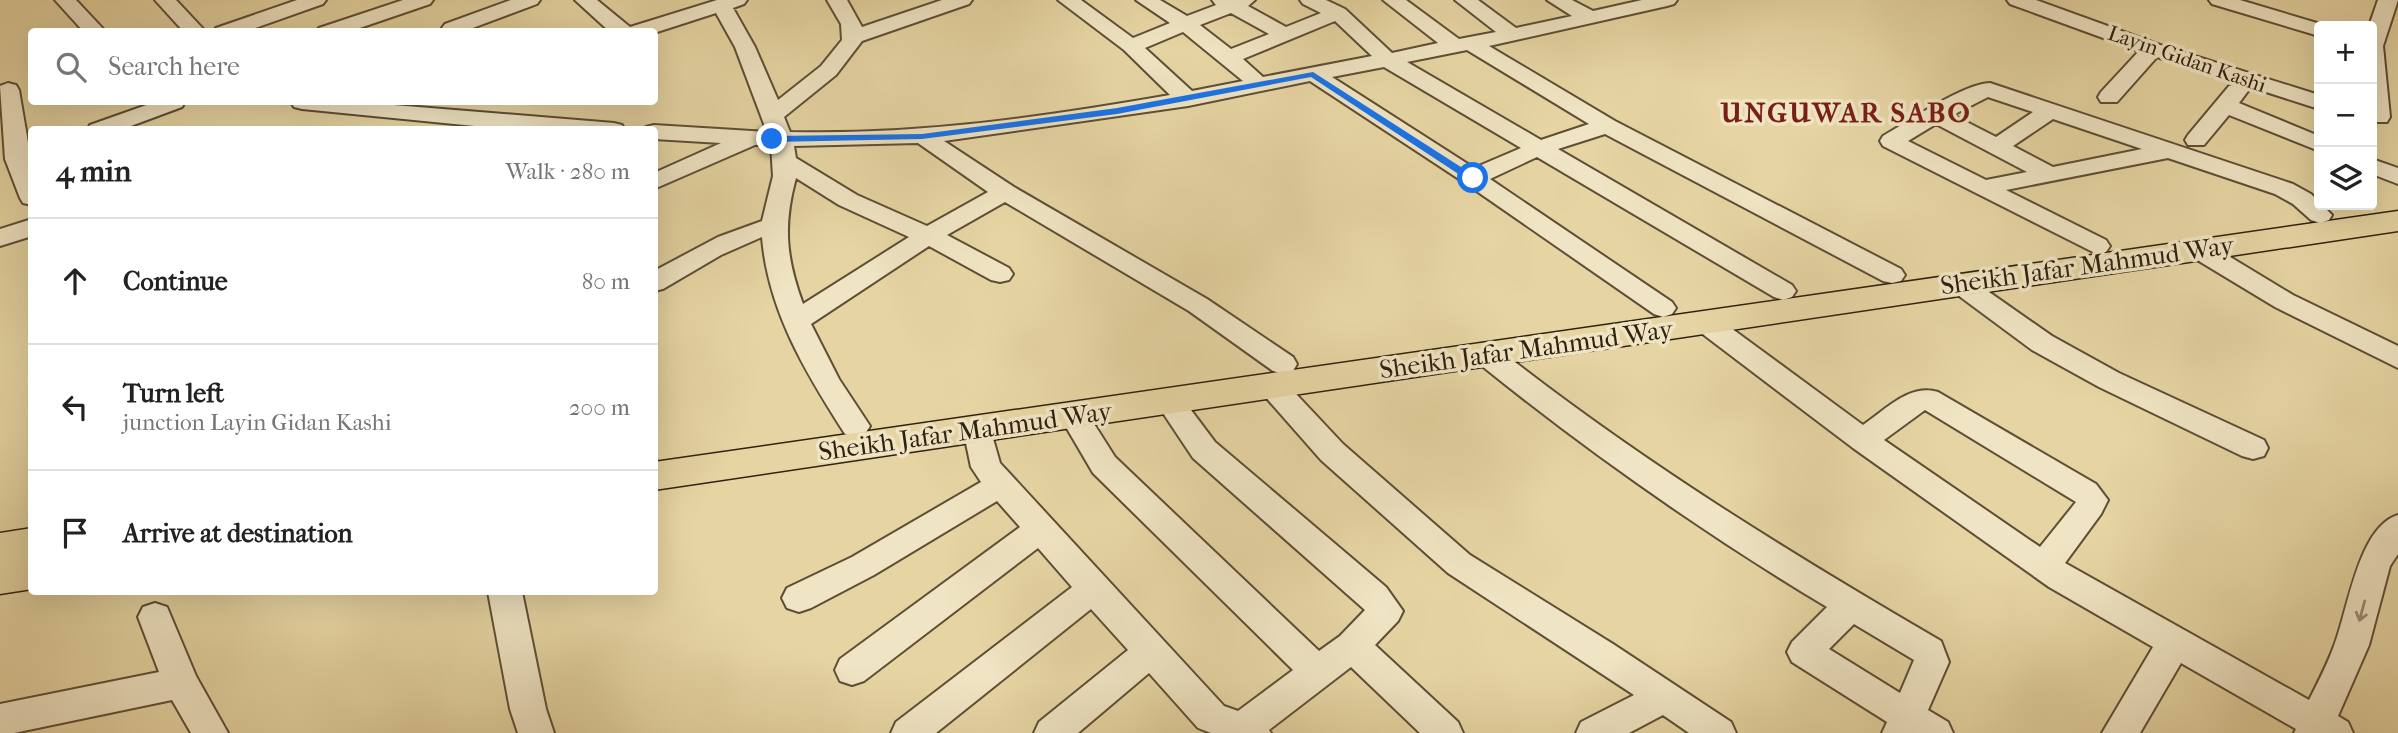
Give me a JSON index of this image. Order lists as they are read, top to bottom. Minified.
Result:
{"streets":{"main road":["Sheikh Jafar Mahmud Way"],"street":["Layin Gidan Kashi"]},"districts":["UNGUWAR SABO"],"page":{"map_buttons":["+","−"],"search":"Search here","heading":["4 min","Walk · 280 m"],"list":[["Continue","80 m"],["Turn left","junction Layin Gidan Kashi","200 m"],"Arrive at destination"]}}
